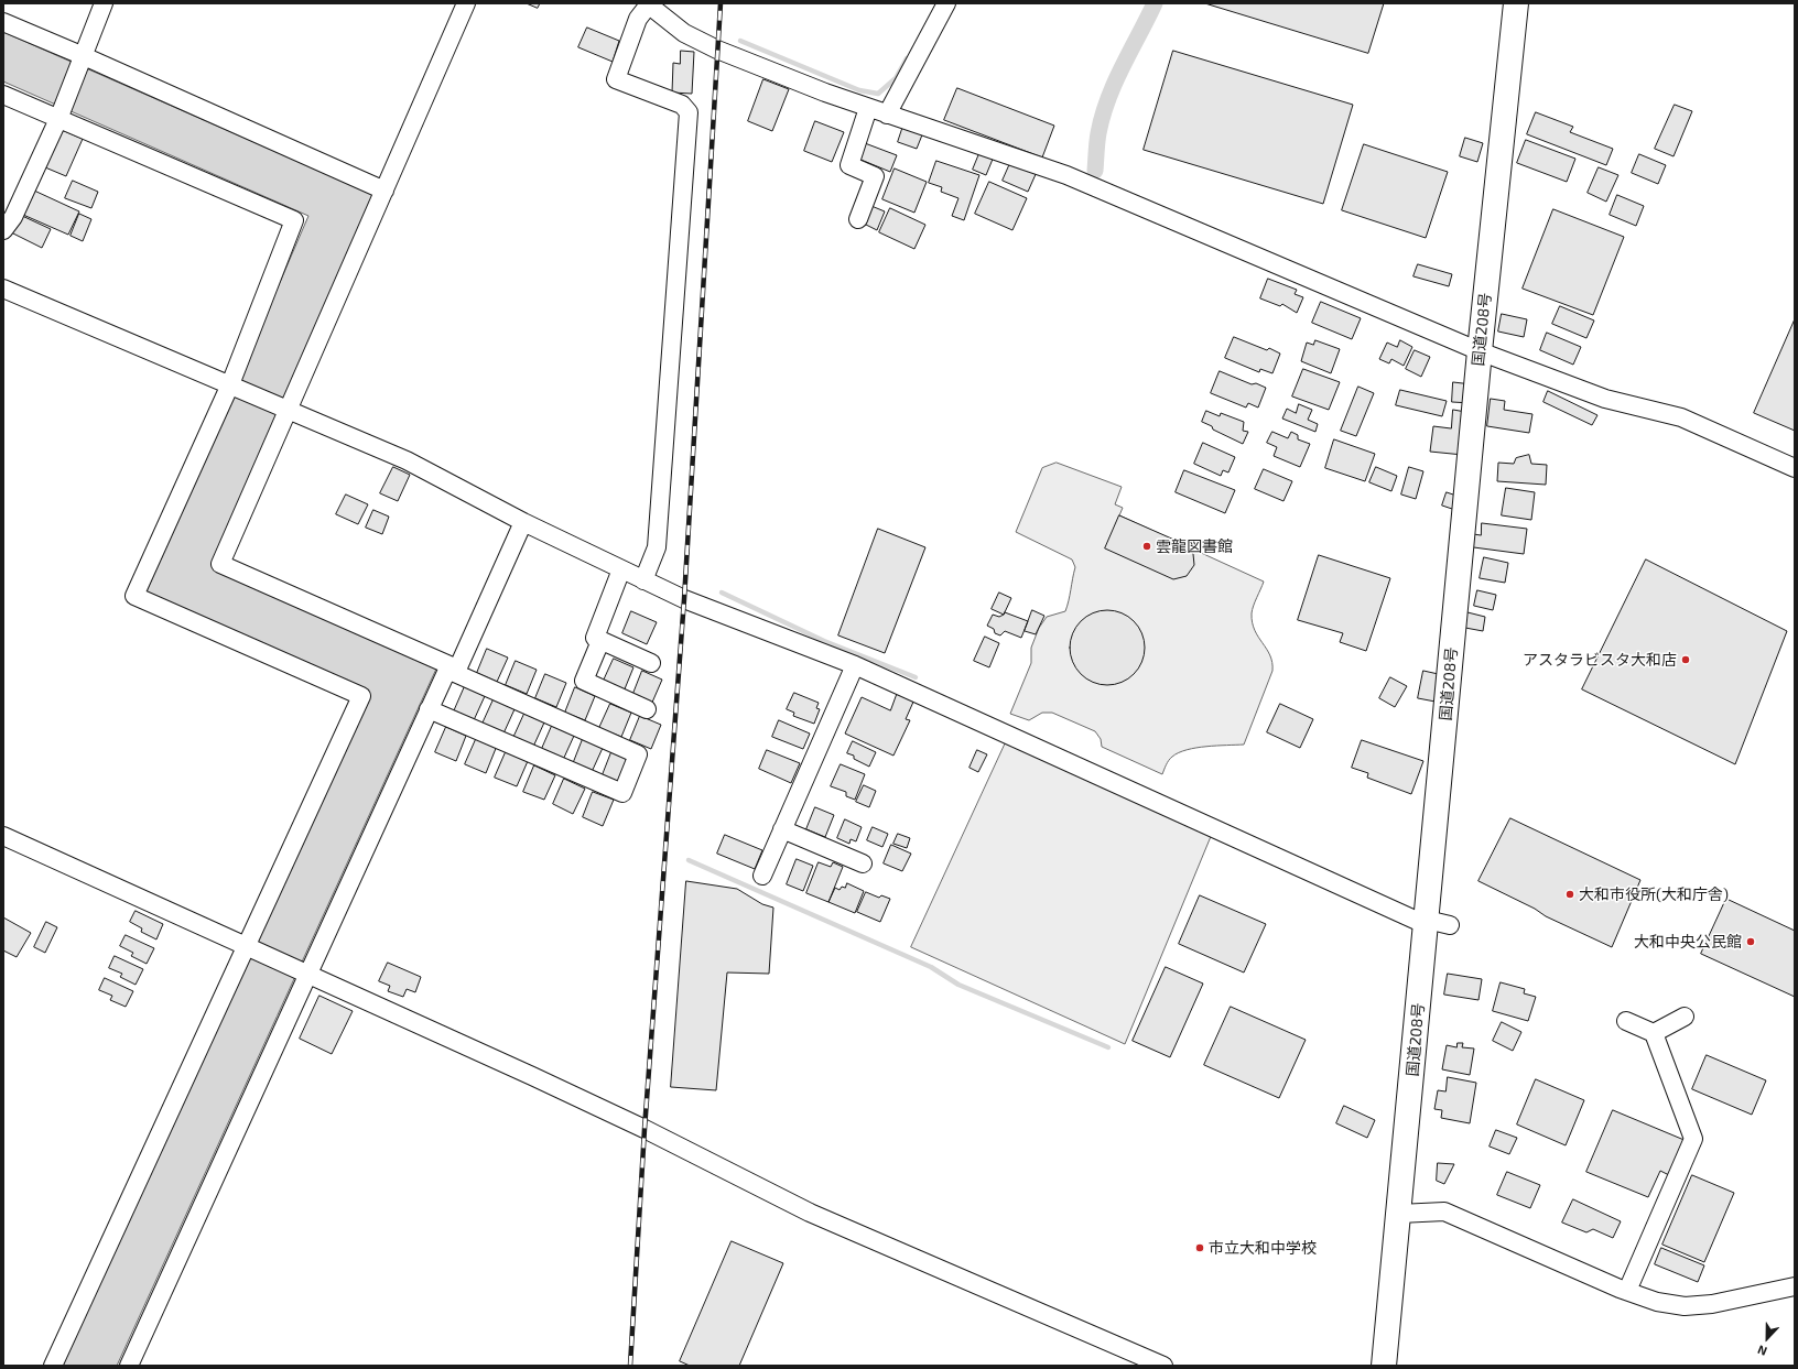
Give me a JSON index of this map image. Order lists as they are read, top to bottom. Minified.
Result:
{"streets":{"highway":["国道208号"]},"places":["雲龍図書館","アスタラビスタ大和店","大和市役所(大和庁舎)","大和中央公民館","市立大和中学校"],"north":"bottom"}
